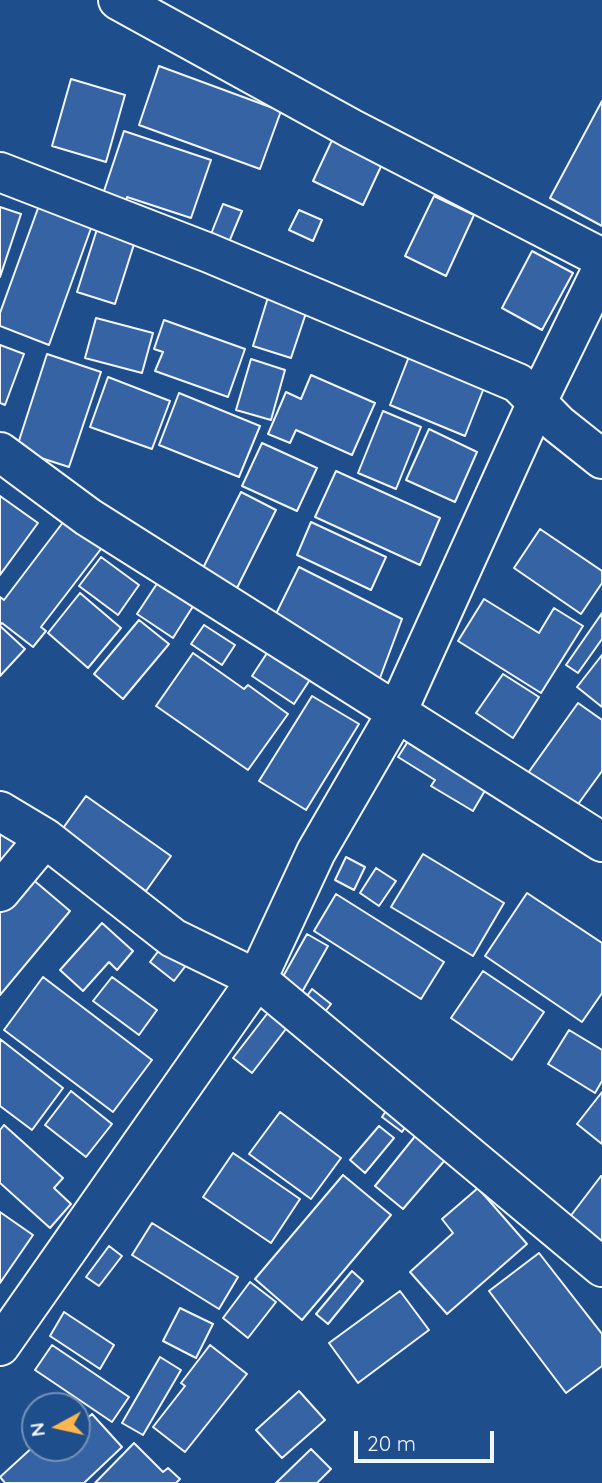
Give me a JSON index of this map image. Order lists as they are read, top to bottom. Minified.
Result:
{"scale_bar":"20 m","north":"left"}
